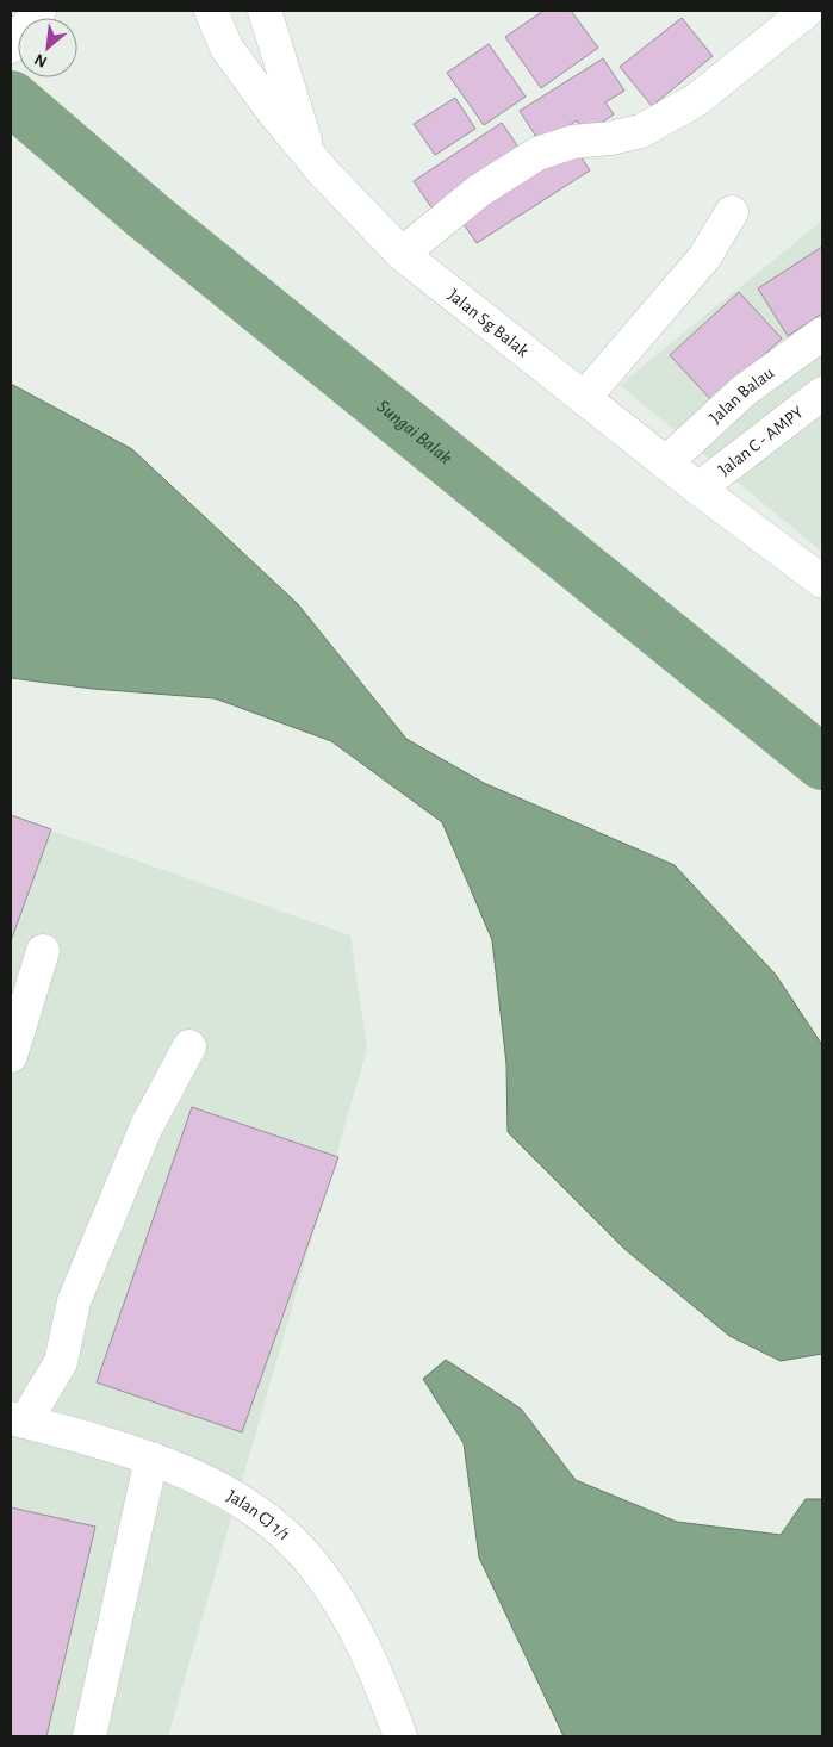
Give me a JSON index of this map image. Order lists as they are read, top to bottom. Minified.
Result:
{"streets":{"street":["Jalan Sg Balak","Jalan Balau","Jalan C - AMPY","Jalan CJ 1/1"]},"crossings":[["Jalan Sg Balak","Jalan Balau"],["Jalan Sg Balak","Jalan C - AMPY"]],"water":["Sungai Balak"],"north":"bottom left"}
